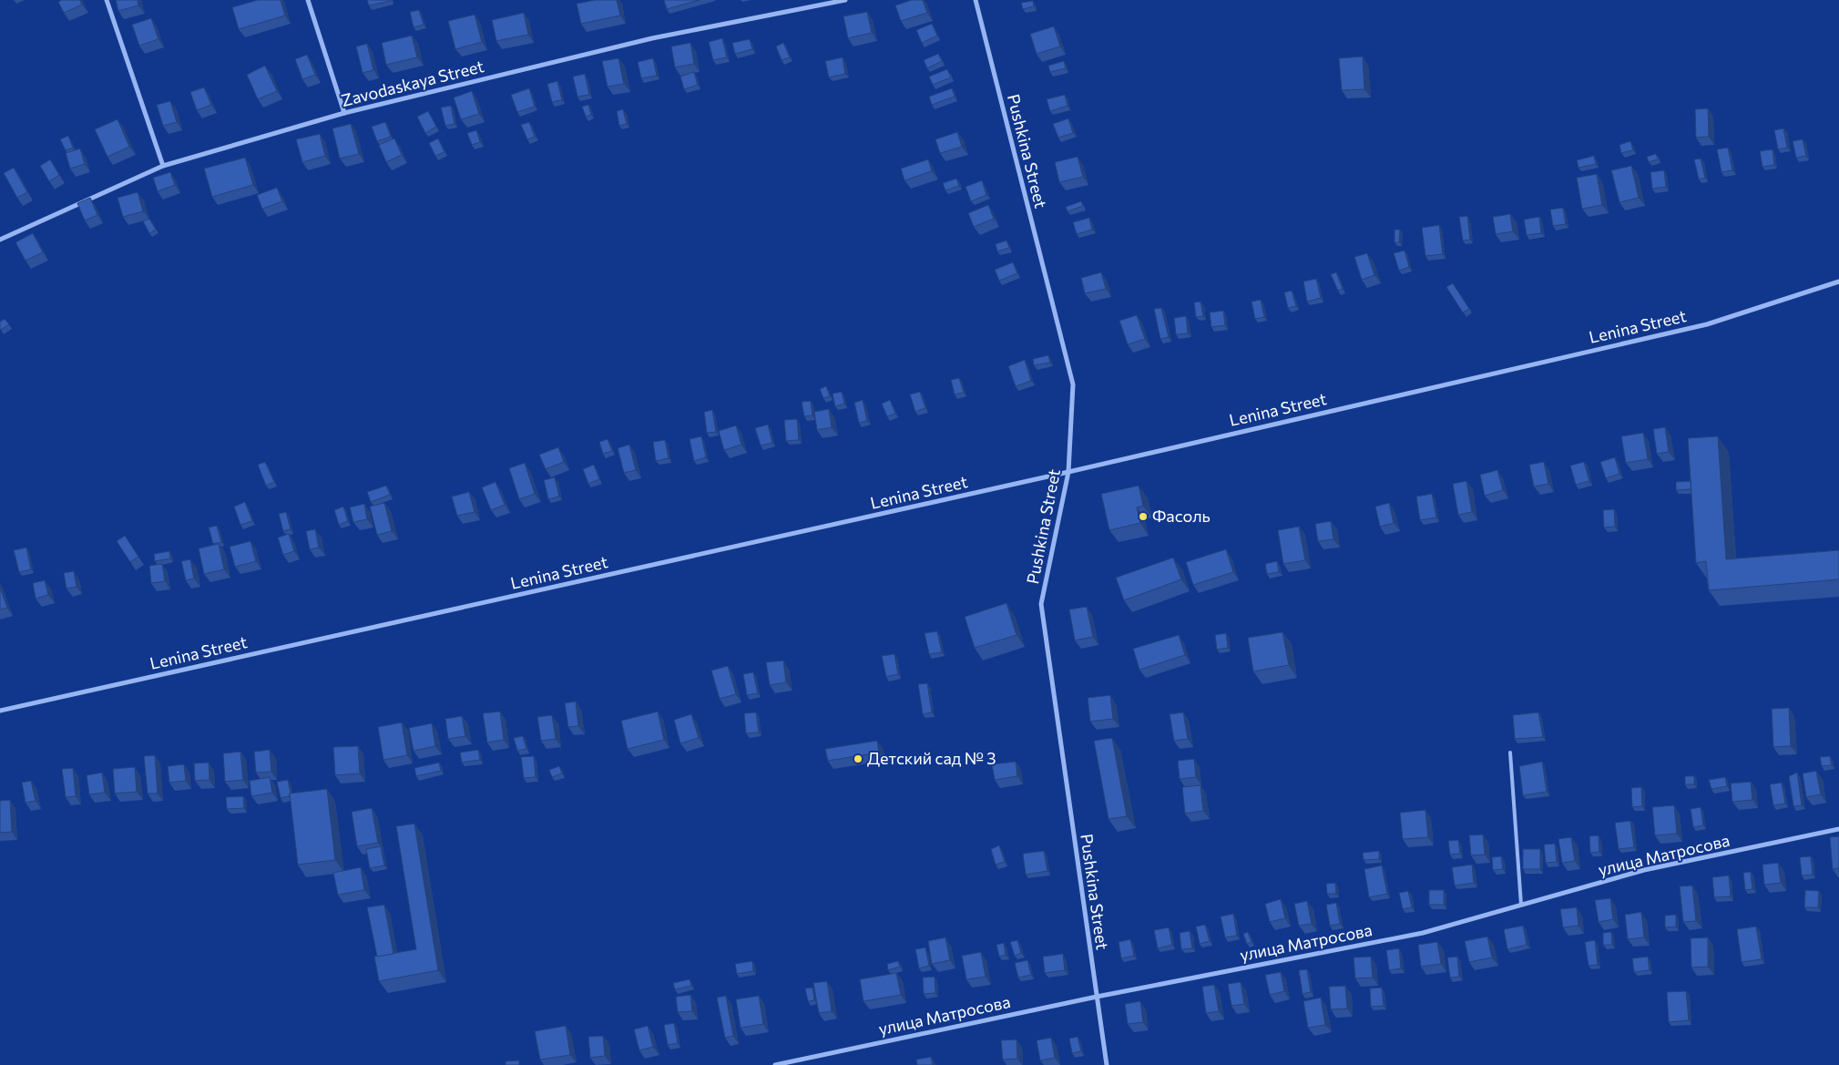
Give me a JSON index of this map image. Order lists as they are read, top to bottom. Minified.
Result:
{"streets":{"street":["Zavodaskaya Street","Pushkina Street","Lenina Street","улица Матросова"]},"crossings":[["Pushkina Street","Lenina Street"],["Pushkina Street","улица Матросова"]],"places":["Фасоль","Детский сад № 3"]}
